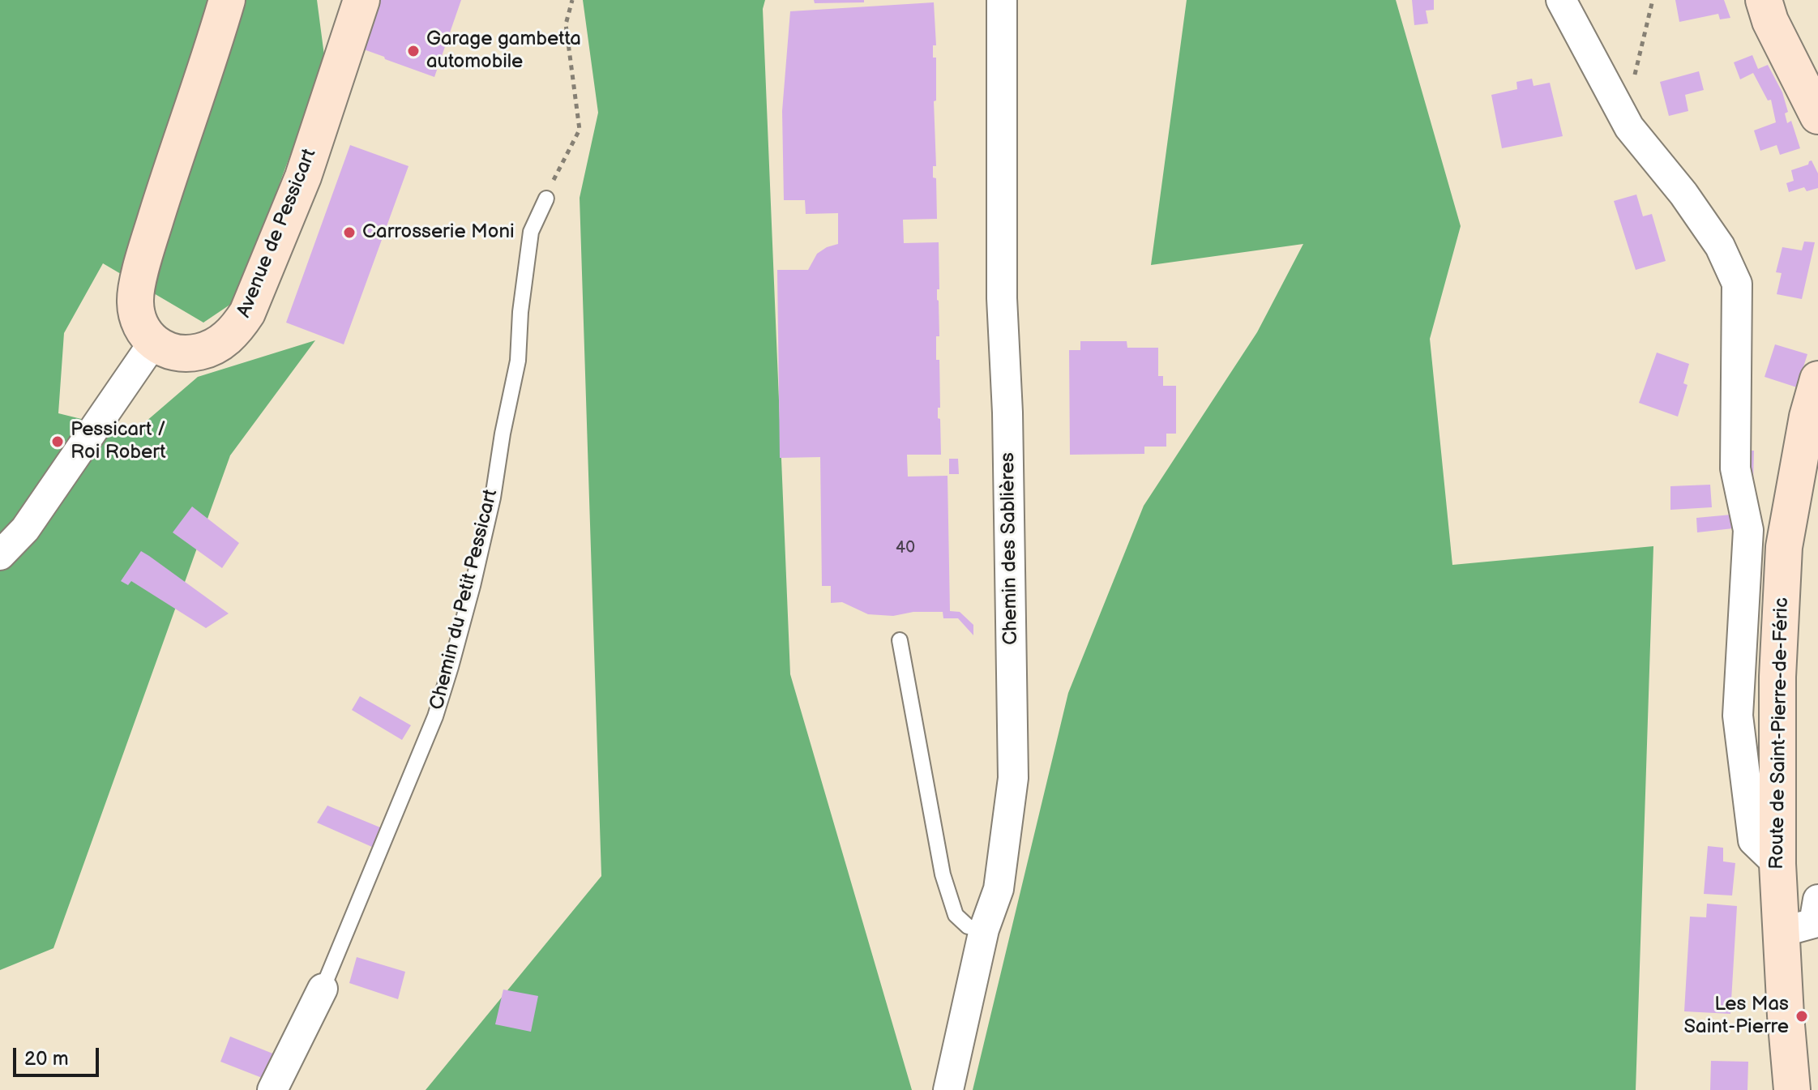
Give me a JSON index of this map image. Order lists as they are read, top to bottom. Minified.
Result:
{"streets":{"street":["Avenue de Pessicart","Chemin des Sablières","Chemin du Petit Pessicart","Route de Saint-Pierre-de-Féric"]},"places":["Garage gambetta automobile","Carrosserie Moni","Pessicart / Roi Robert","Les Mas Saint-Pierre"],"house_numbers":["40"],"scale_bar":"20 m"}
